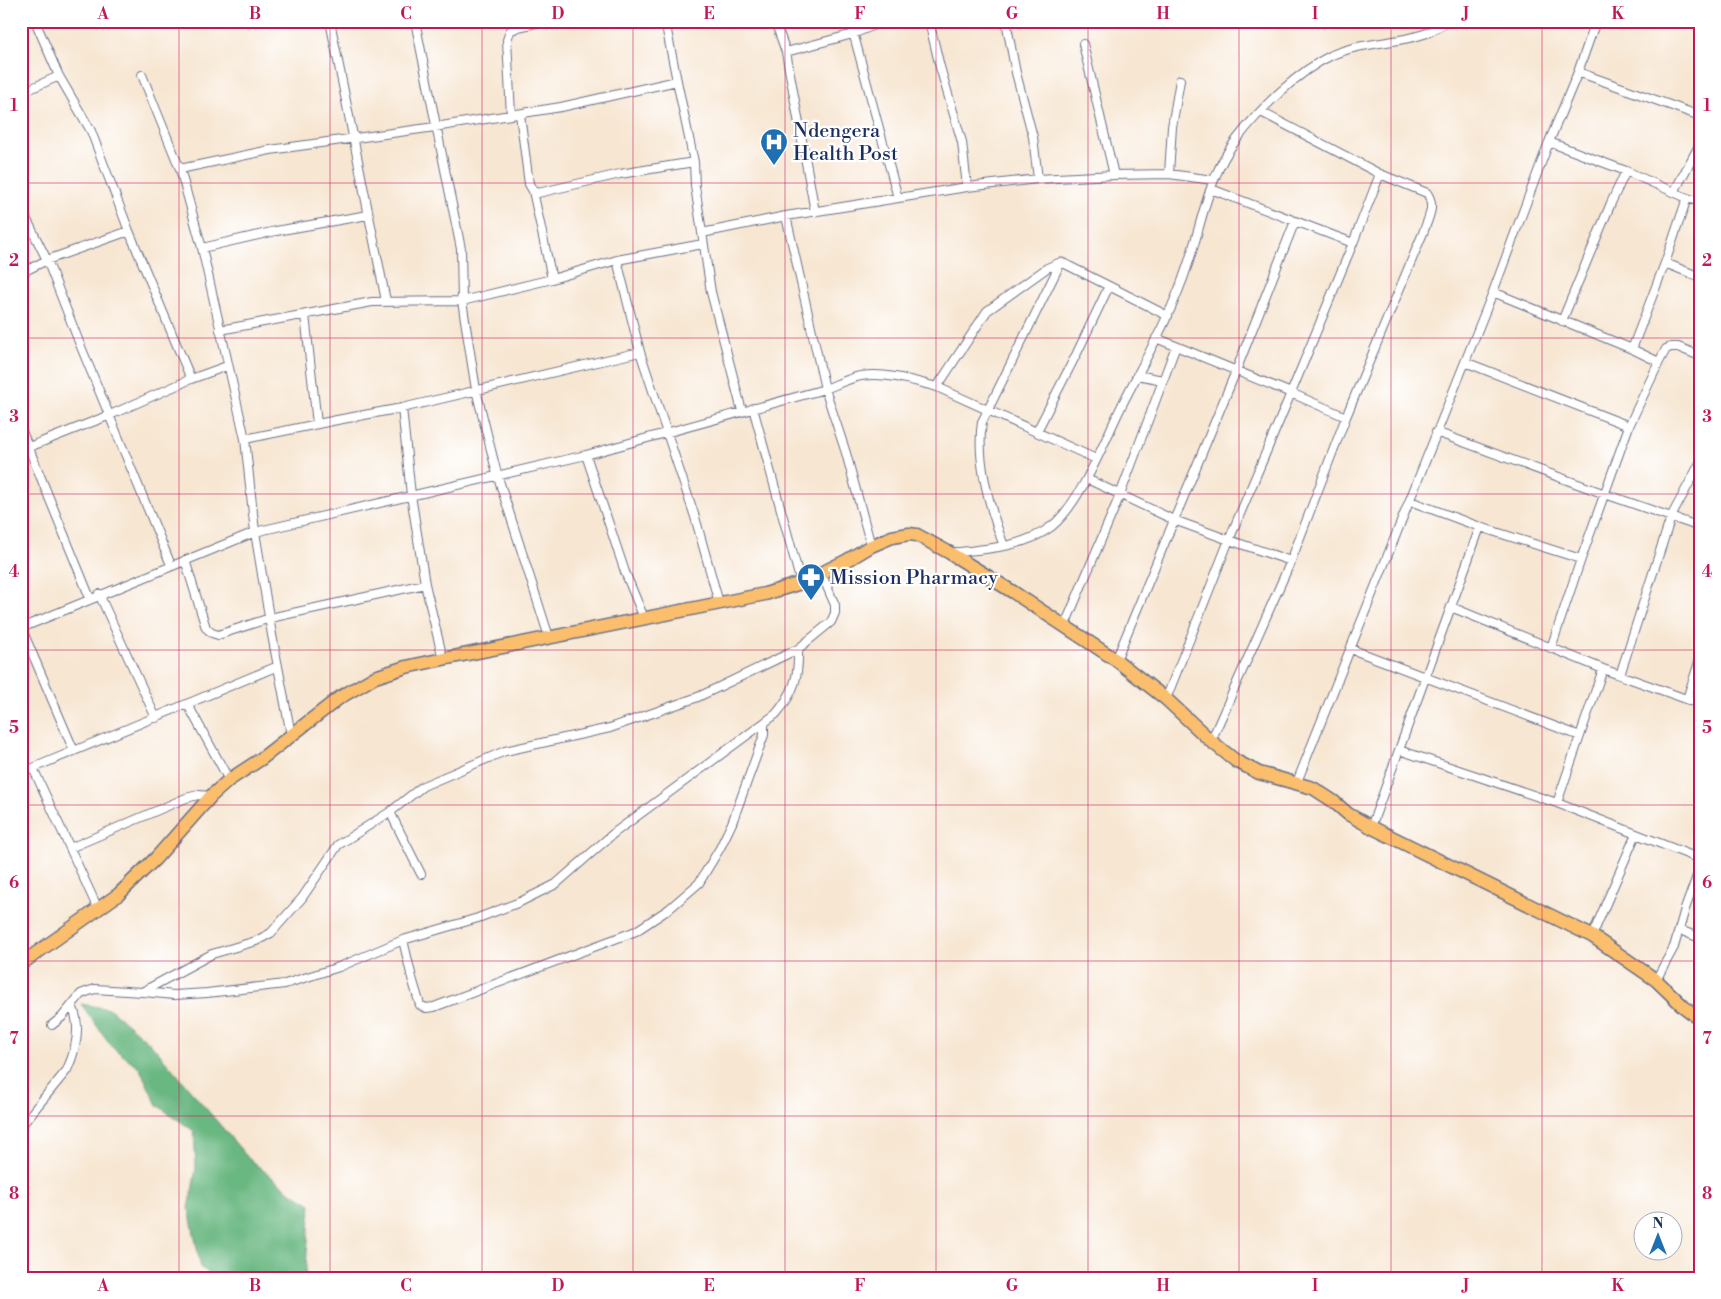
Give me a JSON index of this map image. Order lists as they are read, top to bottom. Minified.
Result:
{"places":{"hospital":["Ndengera Health Post"],"pharmacy":["Mission Pharmacy"]},"north":"top","grid":{"columns":["A","B","C","D","E","F","G","H","I","J","K"],"rows":["1","2","3","4","5","6","7","8"]}}
